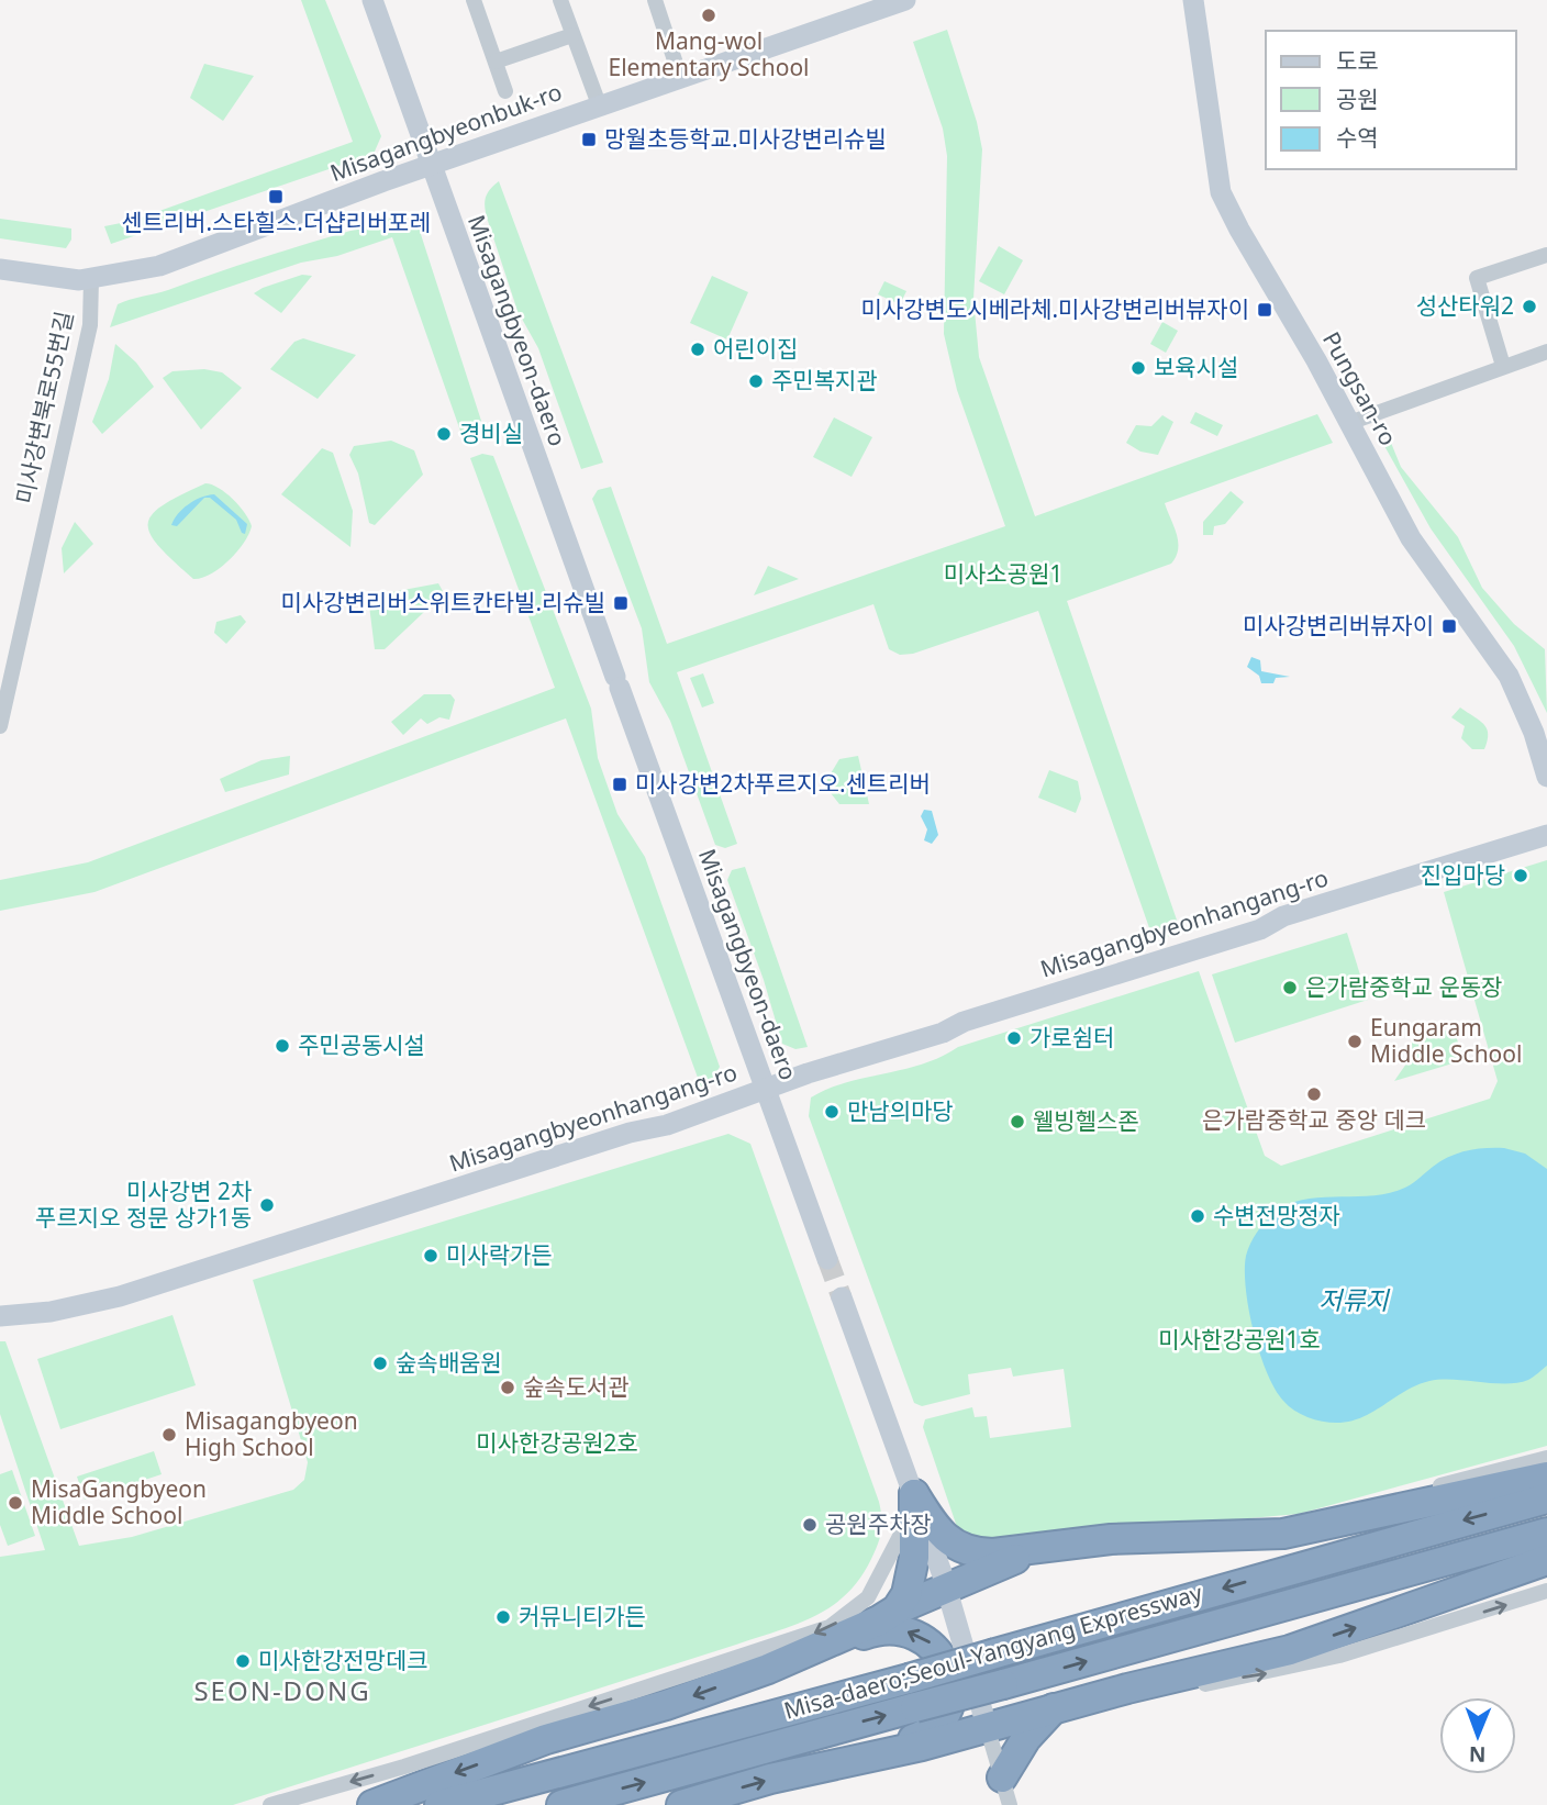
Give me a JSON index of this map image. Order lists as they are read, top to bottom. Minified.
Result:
{"streets":{"highway":["Misa-daero;Seoul-Yangyang Expressway"],"street":["Misagangbyeonbuk-ro","Misagangbyeon-daero","Pungsan-ro","미사강변북로55번길","Misagangbyeonhangang-ro"]},"crossings":[["Misagangbyeonbuk-ro","Misagangbyeon-daero"],["Misagangbyeonbuk-ro","미사강변북로55번길"],["Misagangbyeon-daero","Misagangbyeonhangang-ro"]],"districts":["SEON-DONG"],"water":["저류지"],"parks":["미사소공원1","미사한강공원1호","미사한강공원2호"],"places":{"other":["Mang-wol Elementary School","성산타워2","어린이집","보육시설","주민복지관","경비실","진입마당","은가람중학교 운동장","가로쉼터","Eungaram Middle School","주민공동시설","은가람중학교 중앙 데크","만남의마당","웰빙헬스존","미사강변 2차 푸르지오 정문 상가1동","수변전망정자","미사락가든","숲속배움원","숲속도서관","Misagangbyeon High School","MisaGangbyeon Middle School","공원주차장","커뮤니티가든","미사한강전망데크"],"transit":["망월초등학교.미사강변리슈빌","센트리버.스타힐스.더샵리버포레","미사강변도시베라체.미사강변리버뷰자이","미사강변리버스위트칸타빌.리슈빌","미사강변리버뷰자이","미사강변2차푸르지오.센트리버"]},"legend":["도로","공원","수역"],"north":"bottom"}
